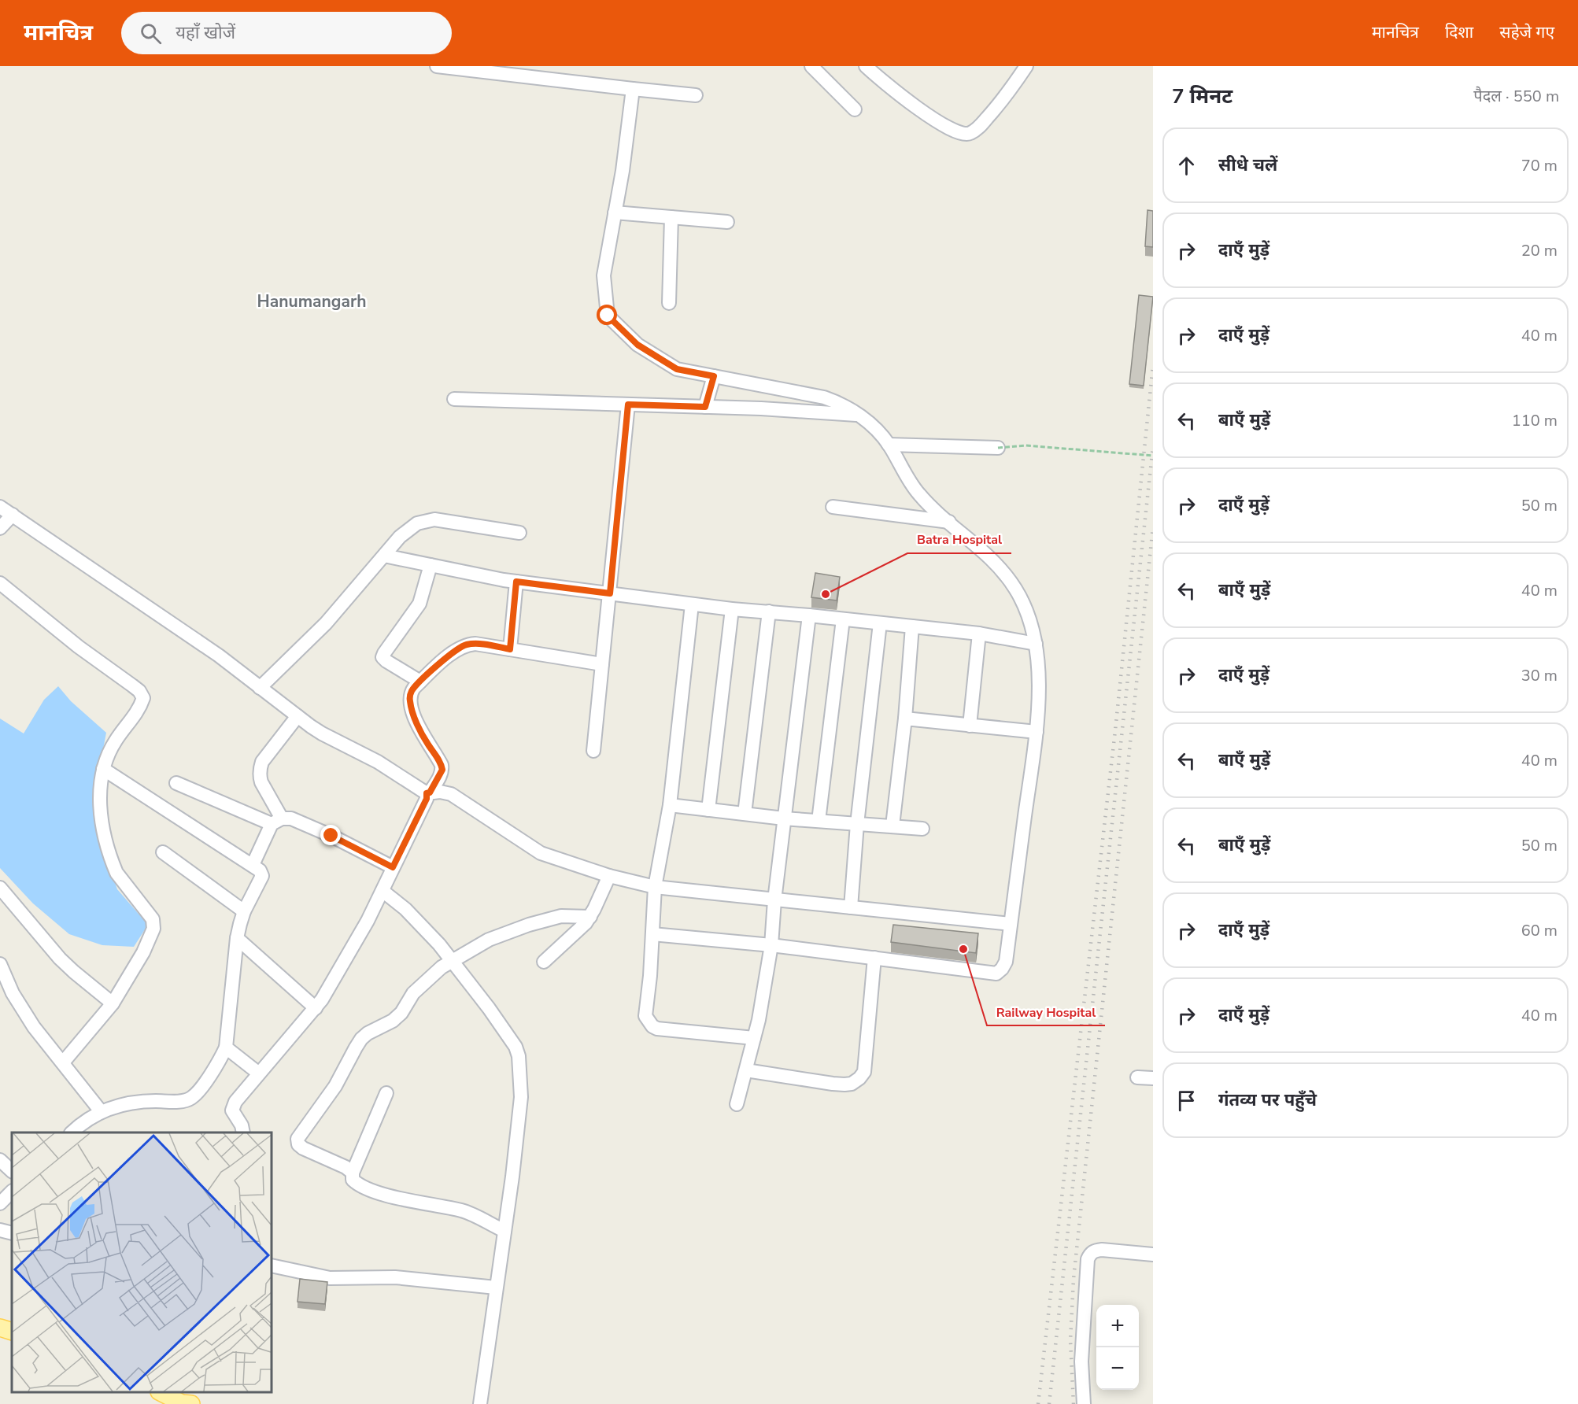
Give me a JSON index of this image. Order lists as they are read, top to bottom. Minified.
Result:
{"districts":["Hanumangarh"],"places":["Batra Hospital","Railway Hospital"],"page":{"header":"मानचित्र","search":"यहाँ खोजें","nav":["मानचित्र","दिशा","सहेजे गए"],"heading":["7 मिनट","पैदल · 550 m"],"list":[["सीधे चलें","70 m"],["दाएँ मुड़ें","20 m"],["दाएँ मुड़ें","40 m"],["बाएँ मुड़ें","110 m"],["दाएँ मुड़ें","50 m"],["बाएँ मुड़ें","40 m"],["दाएँ मुड़ें","30 m"],["बाएँ मुड़ें","40 m"],["बाएँ मुड़ें","50 m"],["दाएँ मुड़ें","60 m"],["दाएँ मुड़ें","40 m"],"गंतव्य पर पहुँचे"],"map_buttons":["+","−"]}}
